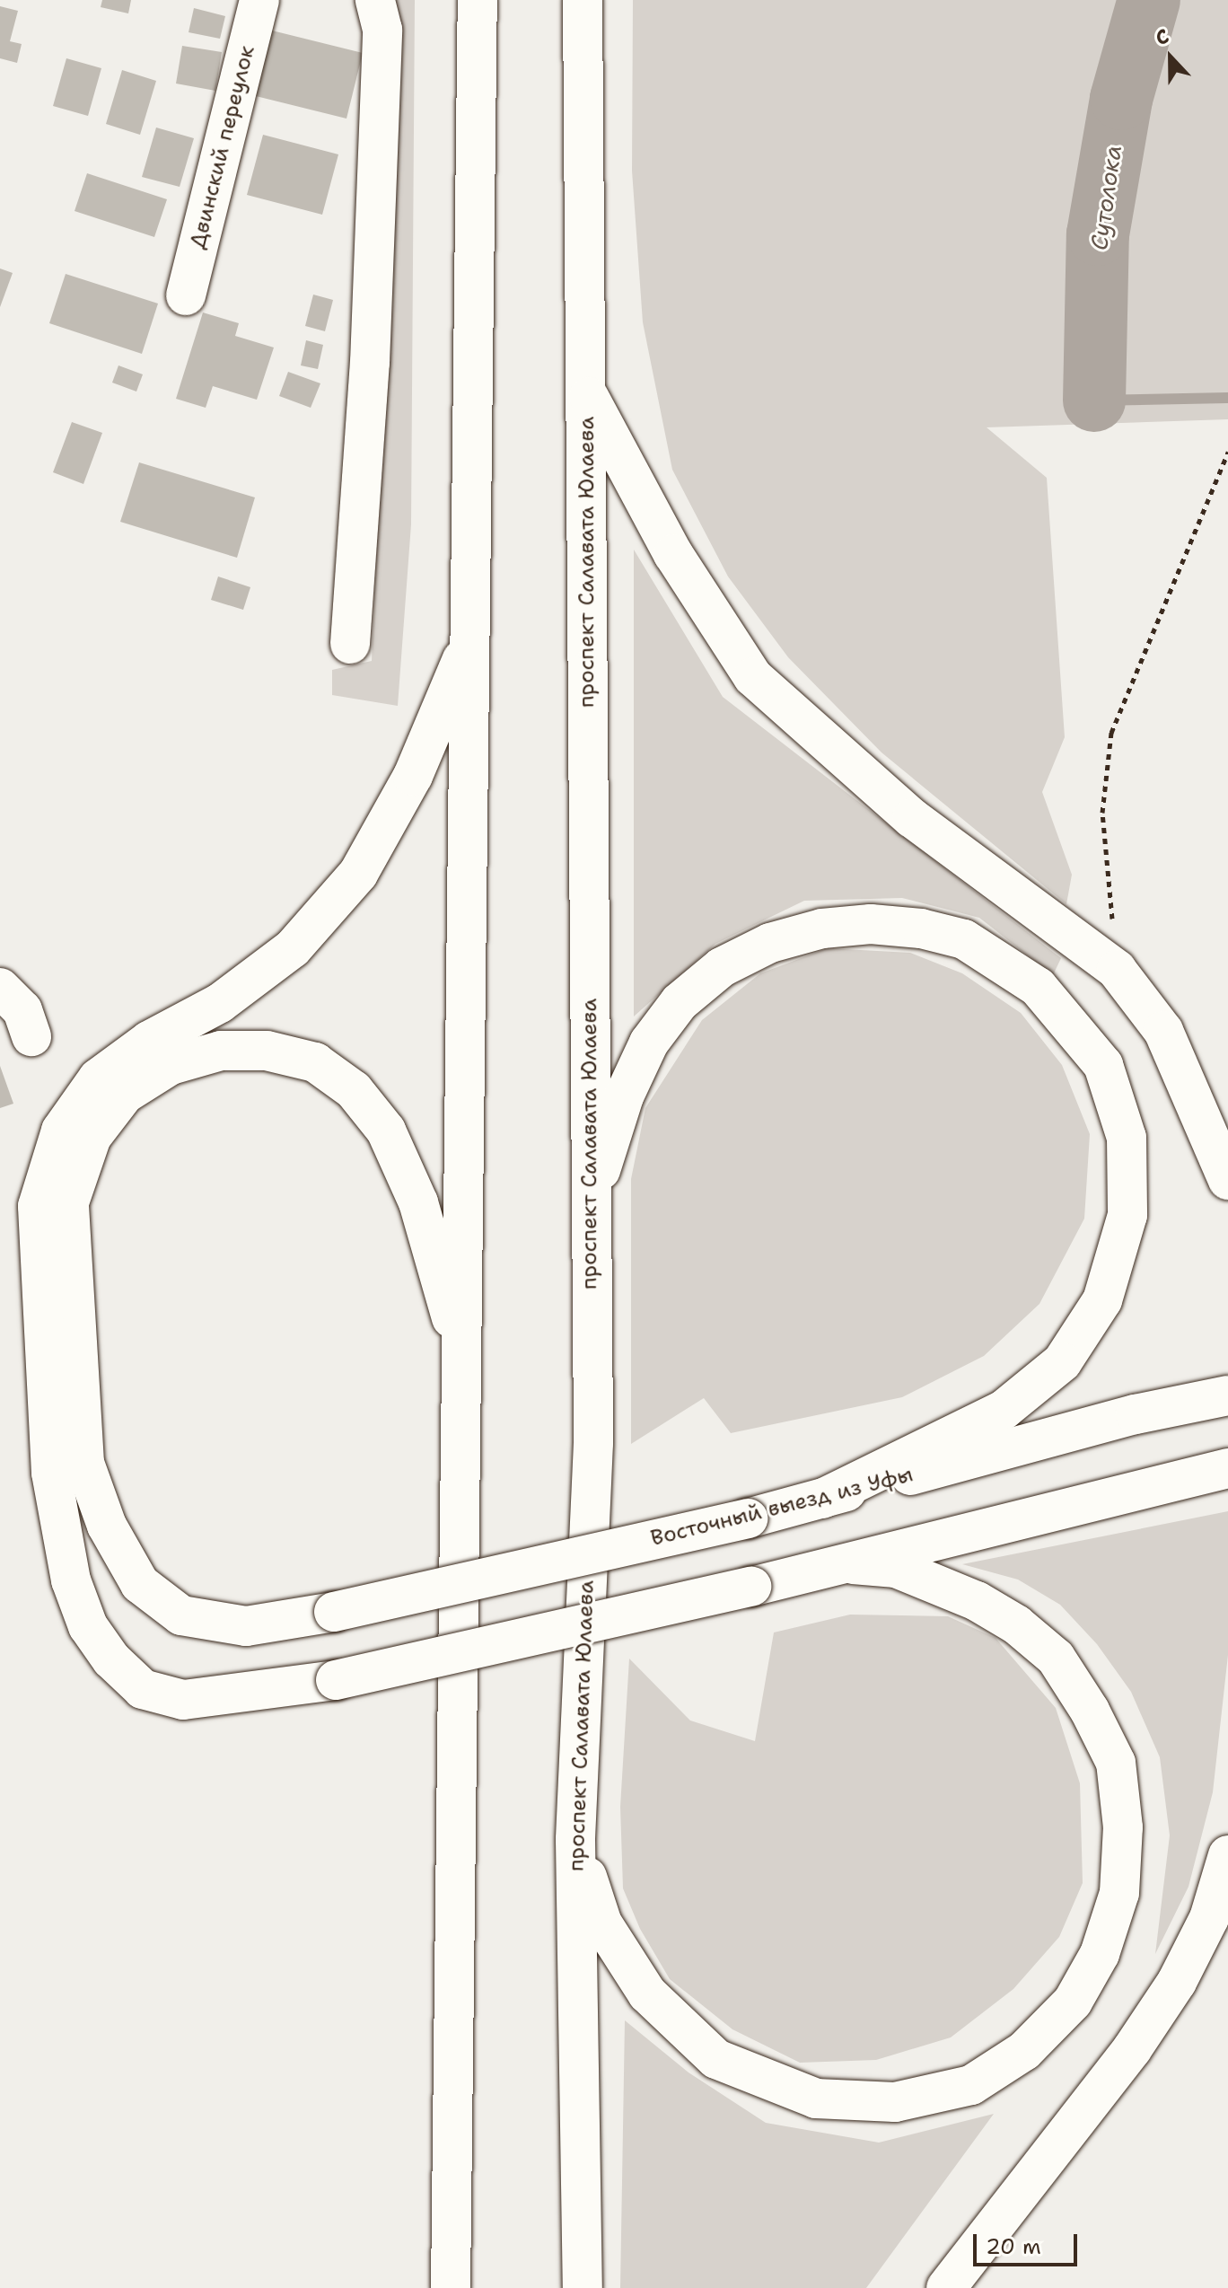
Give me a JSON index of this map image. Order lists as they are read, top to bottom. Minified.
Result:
{"streets":{"main road":["Двинский переулок","проспект Салавата Юлаева","Восточный выезд из Уфы"]},"water":["Сутолока"],"scale_bar":"20 m","north":"top"}
